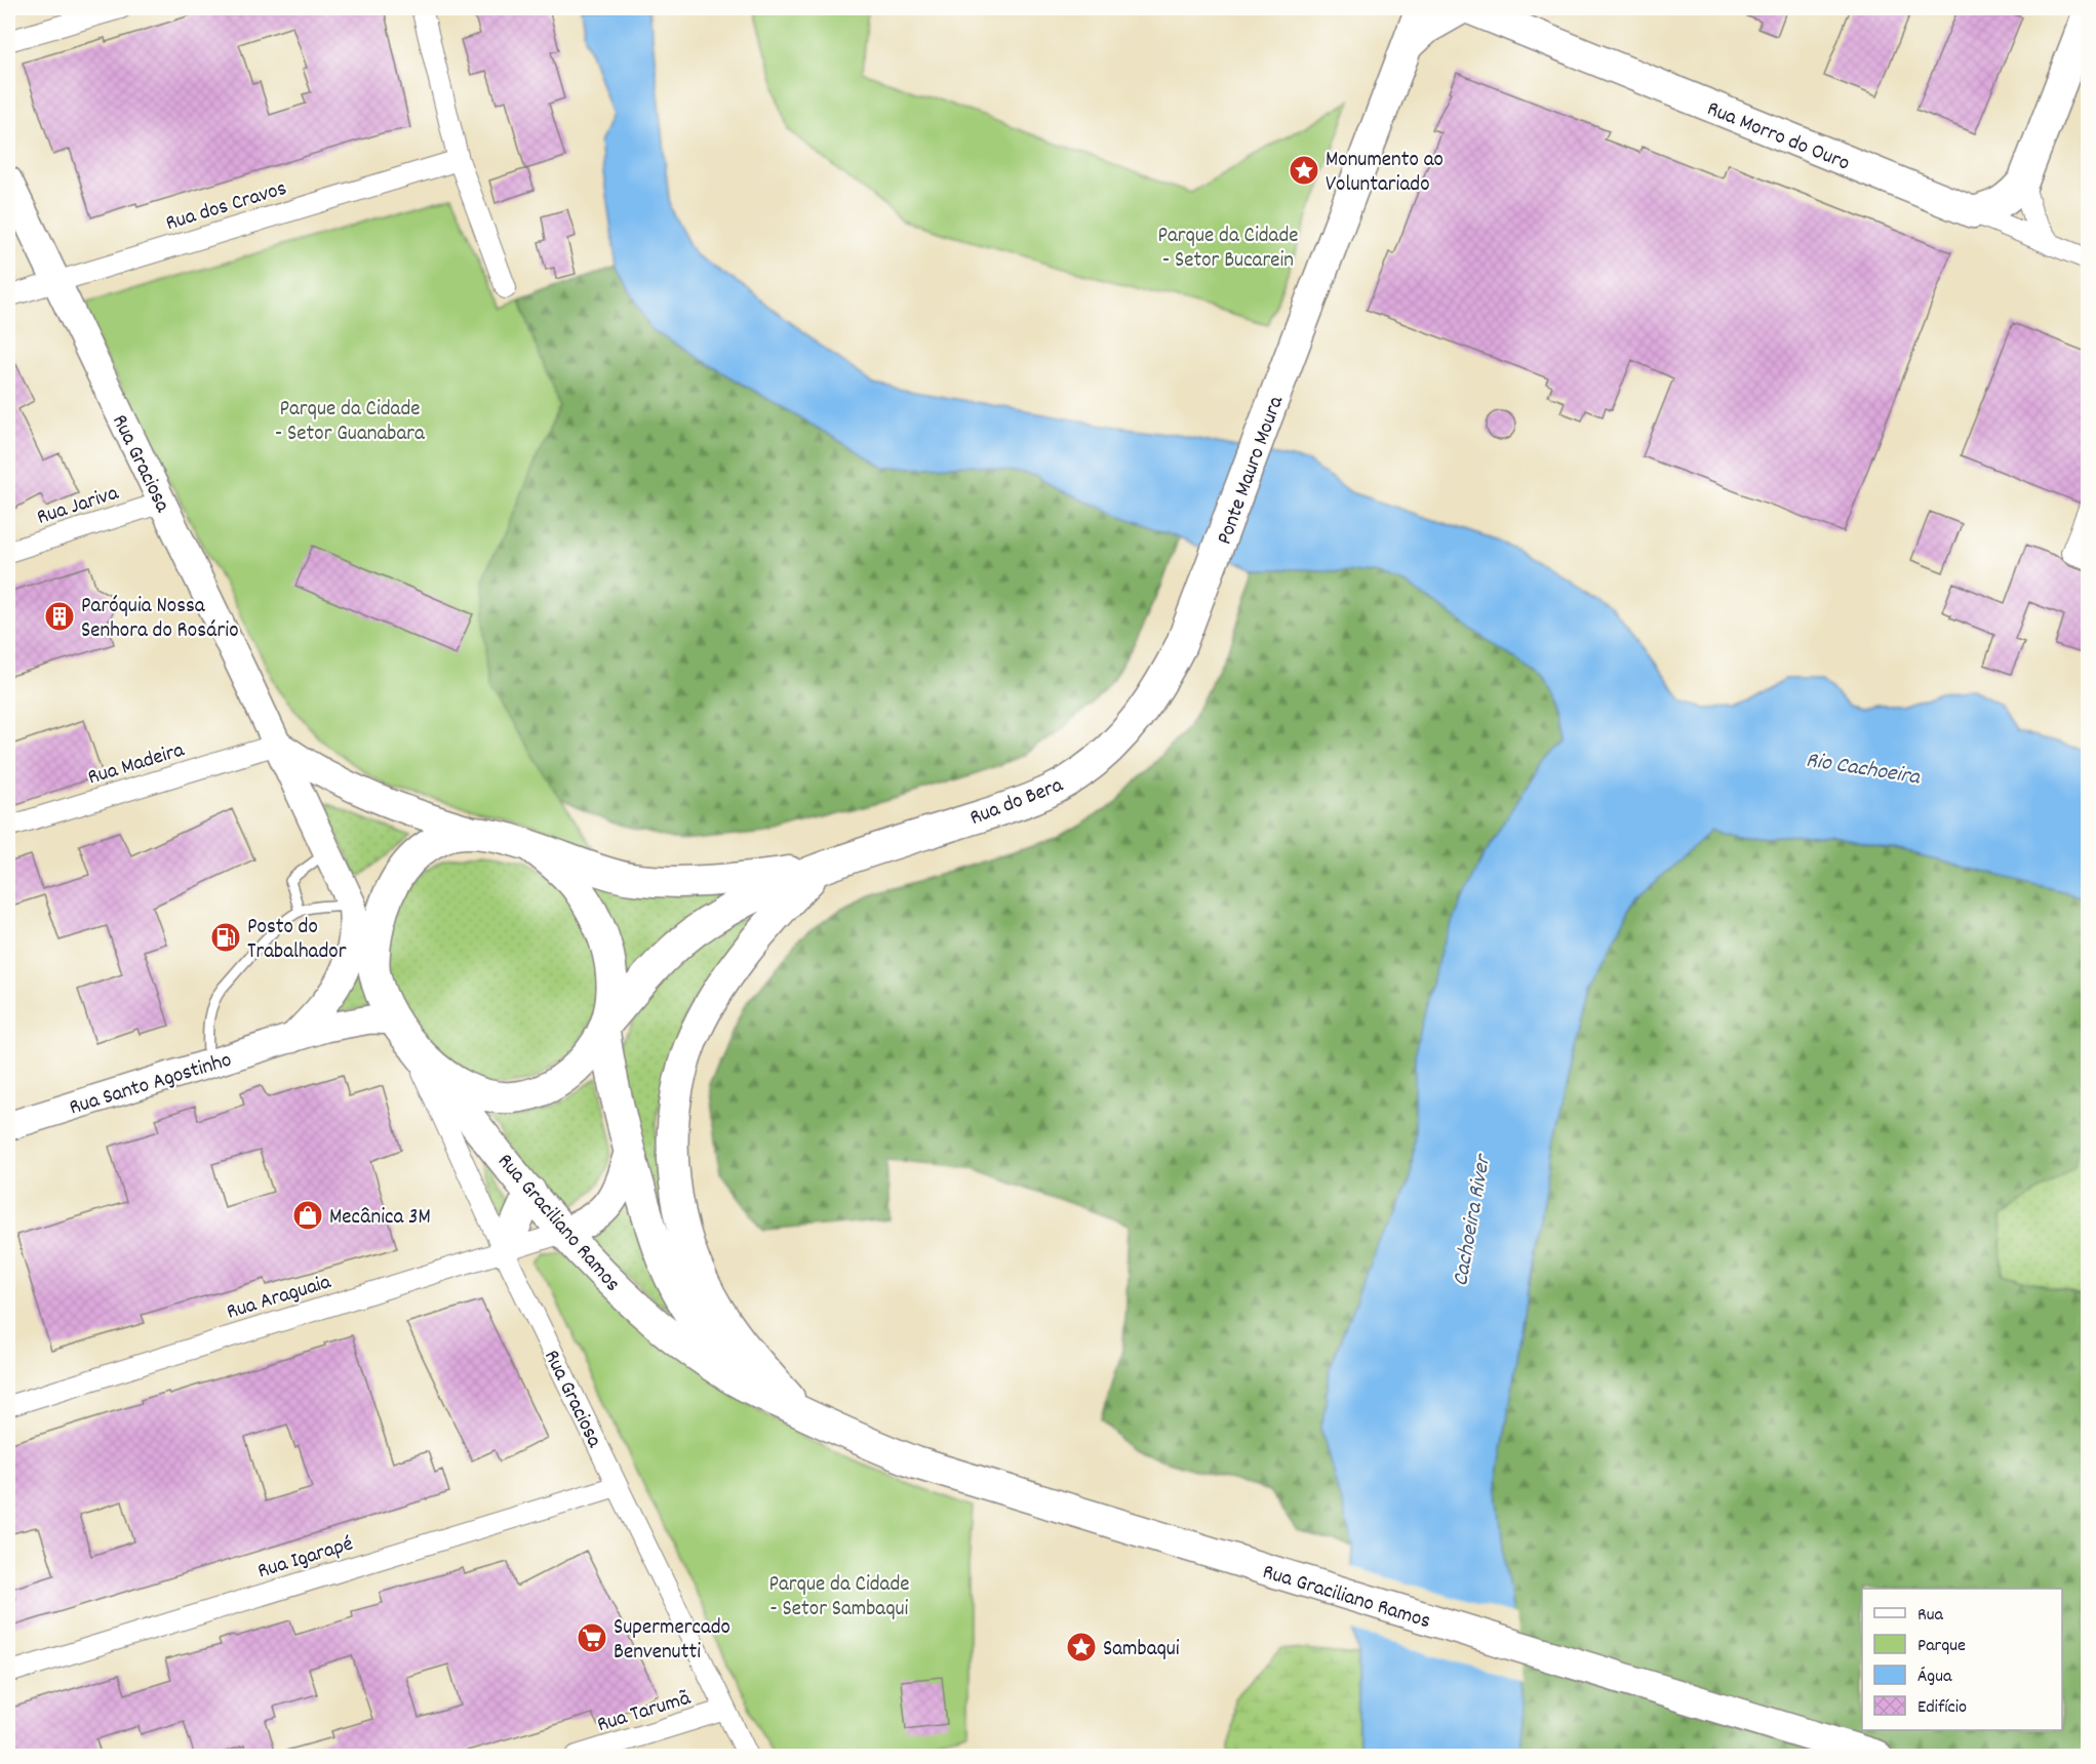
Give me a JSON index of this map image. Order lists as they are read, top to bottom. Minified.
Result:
{"streets":{"main road":["Rua Morro do Ouro","Rua Graciosa","Ponte Mauro Moura","Rua do Bera","Rua Santo Agostinho","Rua Graciliano Ramos"],"street":["Rua dos Cravos","Rua Jariva","Rua Madeira","Rua Araguaia","Rua Igarapé","Rua Tarumã"]},"crossings":[["Rua dos Cravos","Rua Graciosa"],["Rua Graciosa","Rua Jariva"],["Rua Graciosa","Rua Madeira"],["Rua Graciosa","Rua do Bera"],["Rua Graciosa","Rua Santo Agostinho"],["Rua Graciosa","Rua Graciliano Ramos"],["Rua Graciosa","Rua Araguaia"],["Rua Graciosa","Rua Igarapé"],["Rua Graciosa","Rua Tarumã"],["Ponte Mauro Moura","Rua do Bera"],["Rua do Bera","Rua Santo Agostinho"],["Rua do Bera","Rua Graciliano Ramos"],["Rua Santo Agostinho","Rua Graciliano Ramos"],["Rua Graciliano Ramos","Rua Araguaia"]],"water":["Rio Cachoeira","Cachoeira River"],"parks":["Parque da Cidade - Setor Bucarein","Parque da Cidade - Setor Guanabara","Parque da Cidade - Setor Sambaqui"],"places":{"place":["Monumento ao Voluntariado","Sambaqui"],"building":["Paróquia Nossa Senhora do Rosário"],"fuel station":["Posto do Trabalhador"],"shop":["Mecânica 3M"],"supermarket":["Supermercado Benvenutti"]},"legend":["Rua","Parque","Água","Edifício"]}
